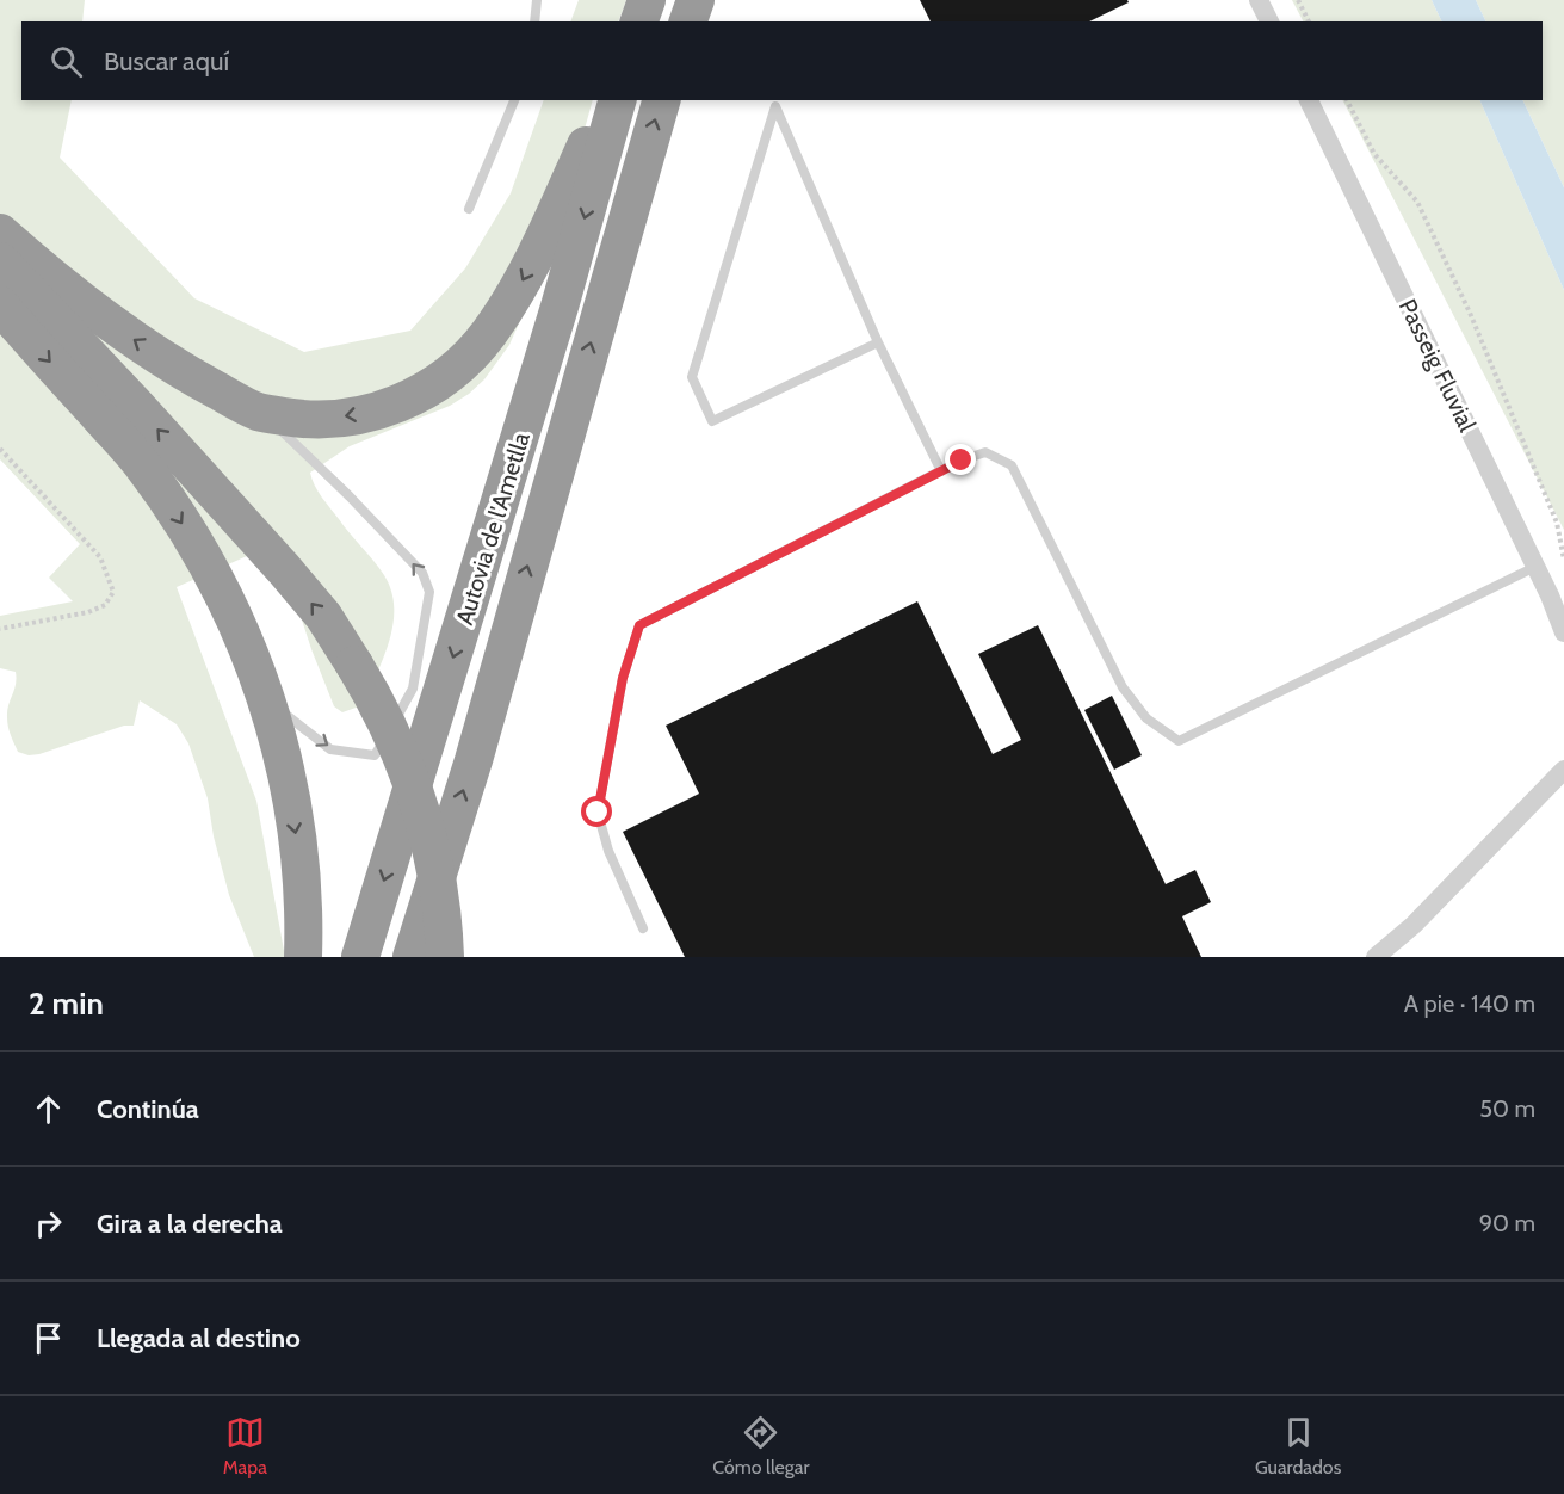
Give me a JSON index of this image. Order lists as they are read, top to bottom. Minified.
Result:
{"streets":{"highway":["Autovia de l'Ametlla"],"street":["Passeig Fluvial"]},"page":{"search":"Buscar aquí","heading":["2 min","A pie · 140 m"],"list":[["Continúa","50 m"],["Gira a la derecha","90 m"],"Llegada al destino"],"nav":["Mapa","Cómo llegar","Guardados"]}}
